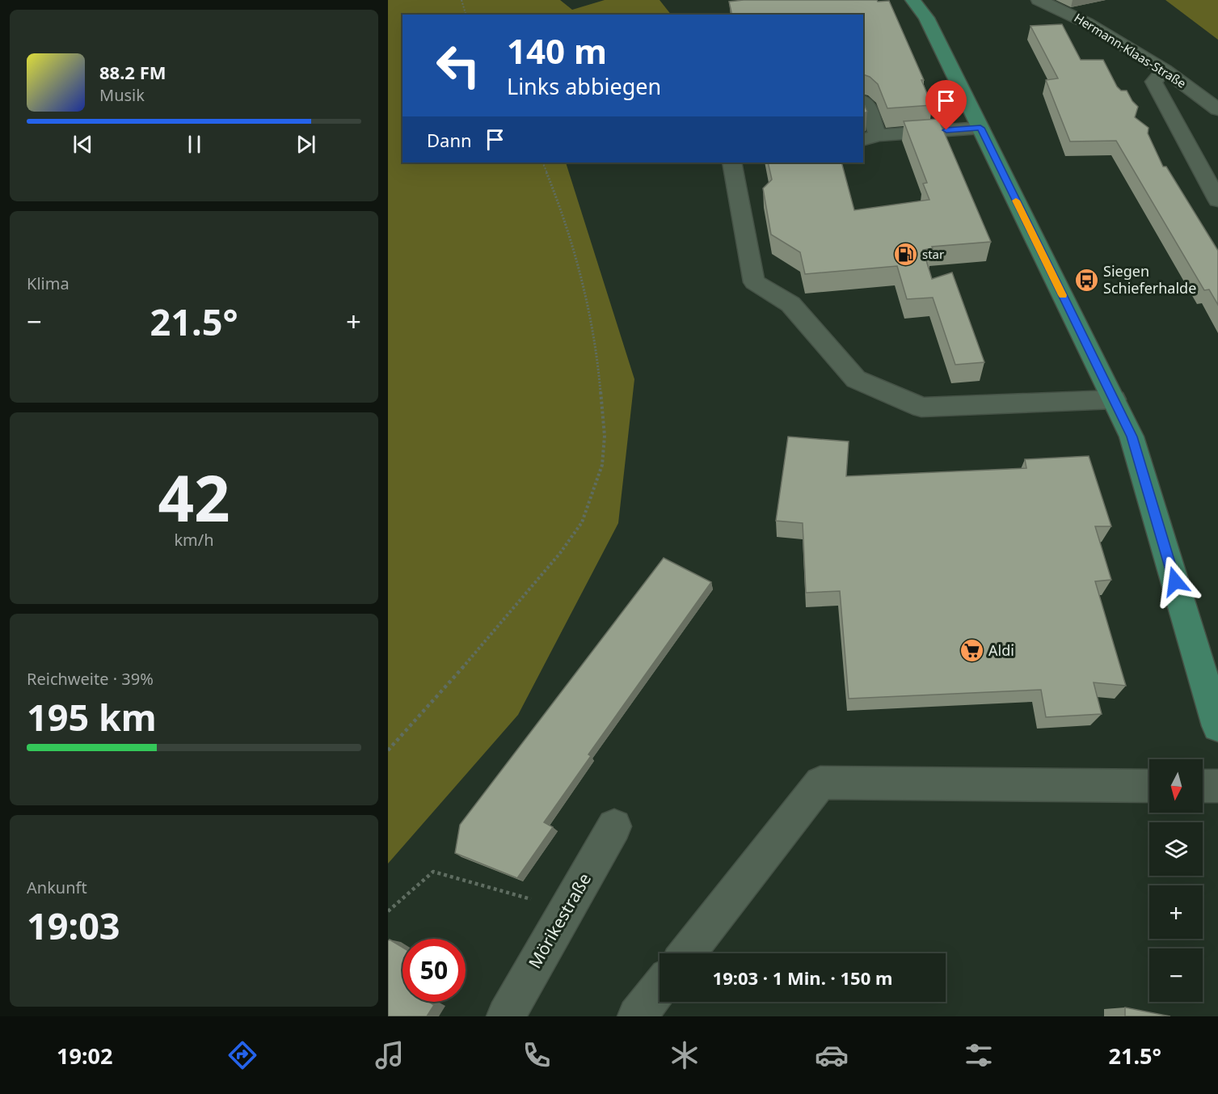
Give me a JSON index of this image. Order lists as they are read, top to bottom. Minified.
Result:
{"streets":{"street":["Hermann-Klaas-Straße","Mörikestraße"]},"places":{"fuel station":["star"],"bus stop":["Siegen Schieferhalde"],"supermarket":["Aldi"]},"north":"bottom","page":{"turn":["140 m","Links abbiegen"],"song":["88.2 FM","Musik"],"then":"Dann","tile":["Klima",["42","km/h"],["Reichweite · 39%","195 km"],["Ankunft","19:03"]],"heat":["−","21.5°","+"],"map_buttons":["+","−"],"limit":"50","trip":"19:03 · 1 Min. · 150 m","tabs":["19:02","21.5°"]}}
